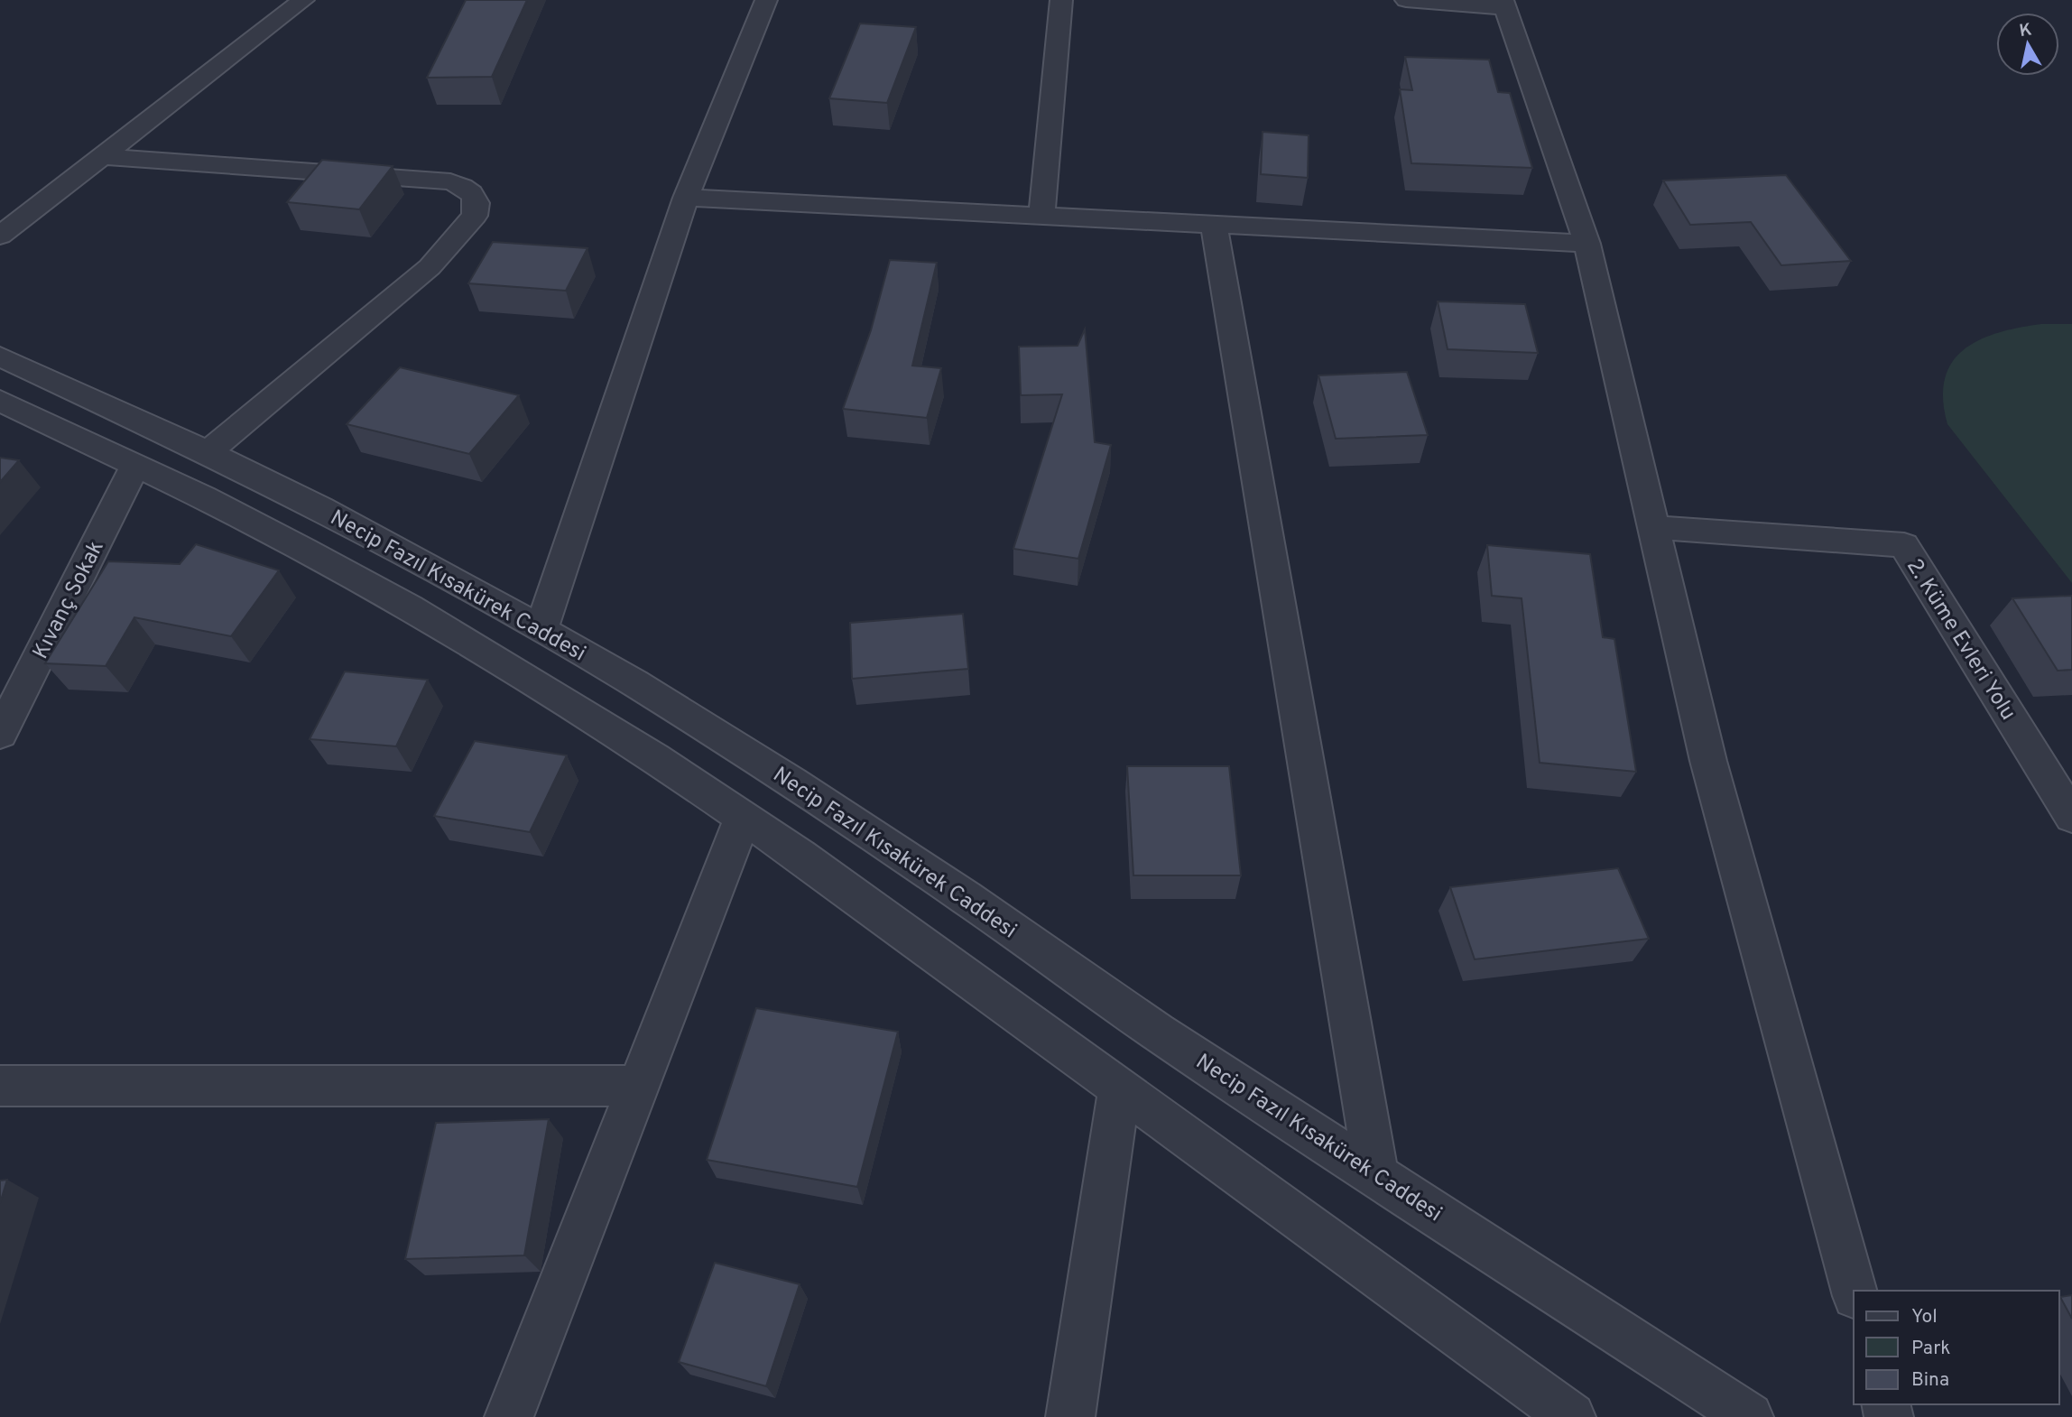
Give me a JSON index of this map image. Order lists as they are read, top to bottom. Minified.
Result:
{"streets":{"street":["Necip Fazıl Kısakürek Caddesi","Kıvanç Sokak","2. Küme Evleri Yolu"]},"crossings":[["Necip Fazıl Kısakürek Caddesi","Kıvanç Sokak"]],"legend":["Yol","Park","Bina"],"north":"top"}
